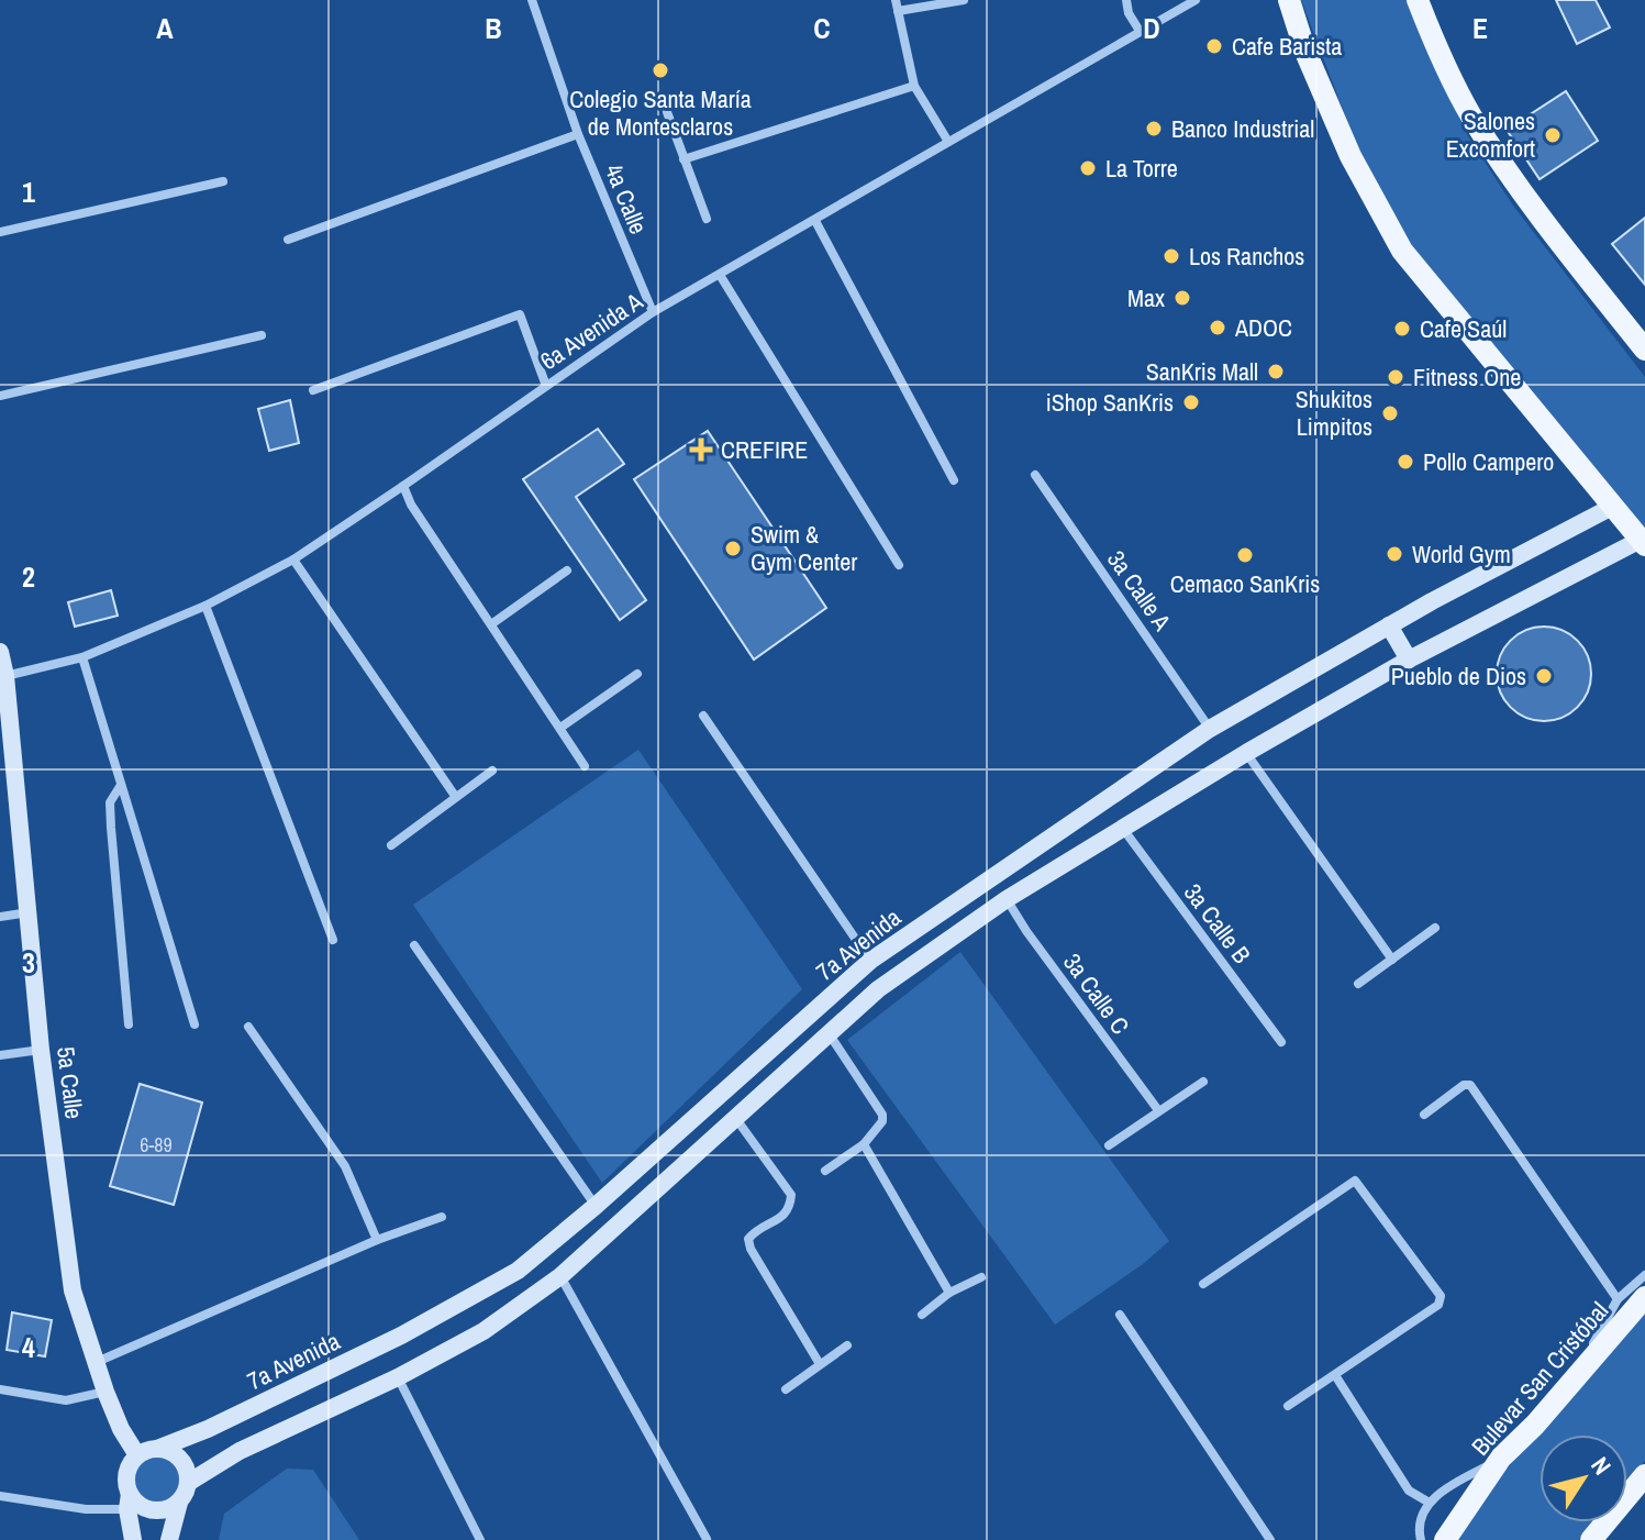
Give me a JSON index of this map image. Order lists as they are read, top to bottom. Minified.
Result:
{"streets":{"main road":["Bulevar San Cristóbal"],"street":["4a Calle","6a Avenida A","3a Calle A","3a Calle B","7a Avenida","3a Calle C","5a Calle"]},"crossings":[["4a Calle","6a Avenida A"],["6a Avenida A","5a Calle"],["3a Calle A","7a Avenida"],["3a Calle B","7a Avenida"],["7a Avenida","3a Calle C"],["7a Avenida","5a Calle"]],"places":{"other":["Cafe Barista","Colegio Santa María de Montesclaros","Banco Industrial","Salones Excomfort","La Torre","Los Ranchos","Max","ADOC","Cafe Saúl","SanKris Mall","Fitness One","iShop SanKris","Shukitos Limpitos","Pollo Campero","Swim & Gym Center","World Gym","Cemaco SanKris","Pueblo de Dios"],"health":["CREFIRE"]},"house_numbers":["6-89"],"north":"top right","grid":{"columns":["A","B","C","D","E"],"rows":["1","2","3","4"]}}
